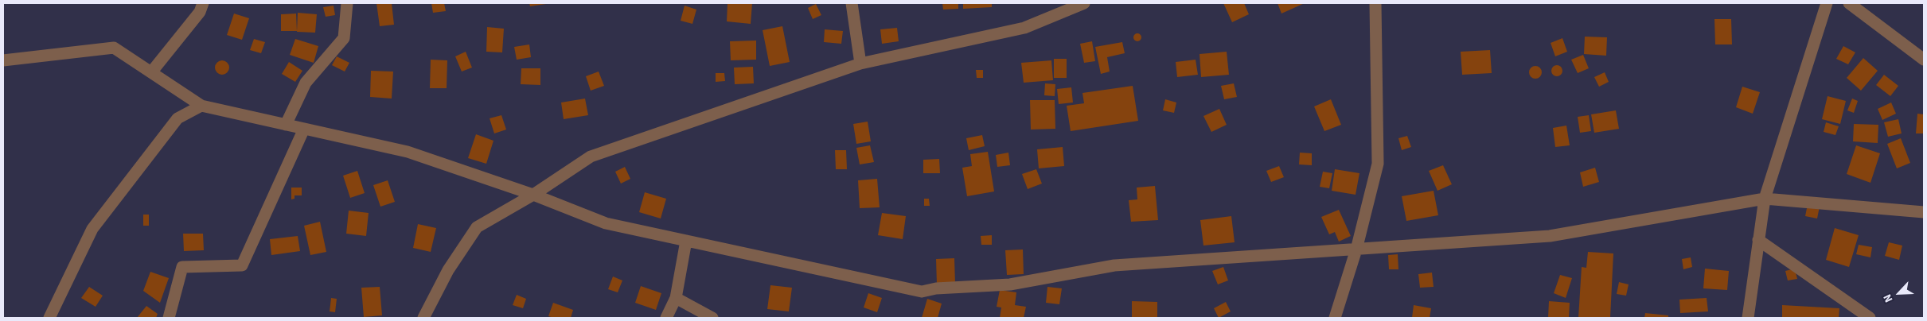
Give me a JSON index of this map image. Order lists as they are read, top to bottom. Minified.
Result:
{"north":"bottom left"}
